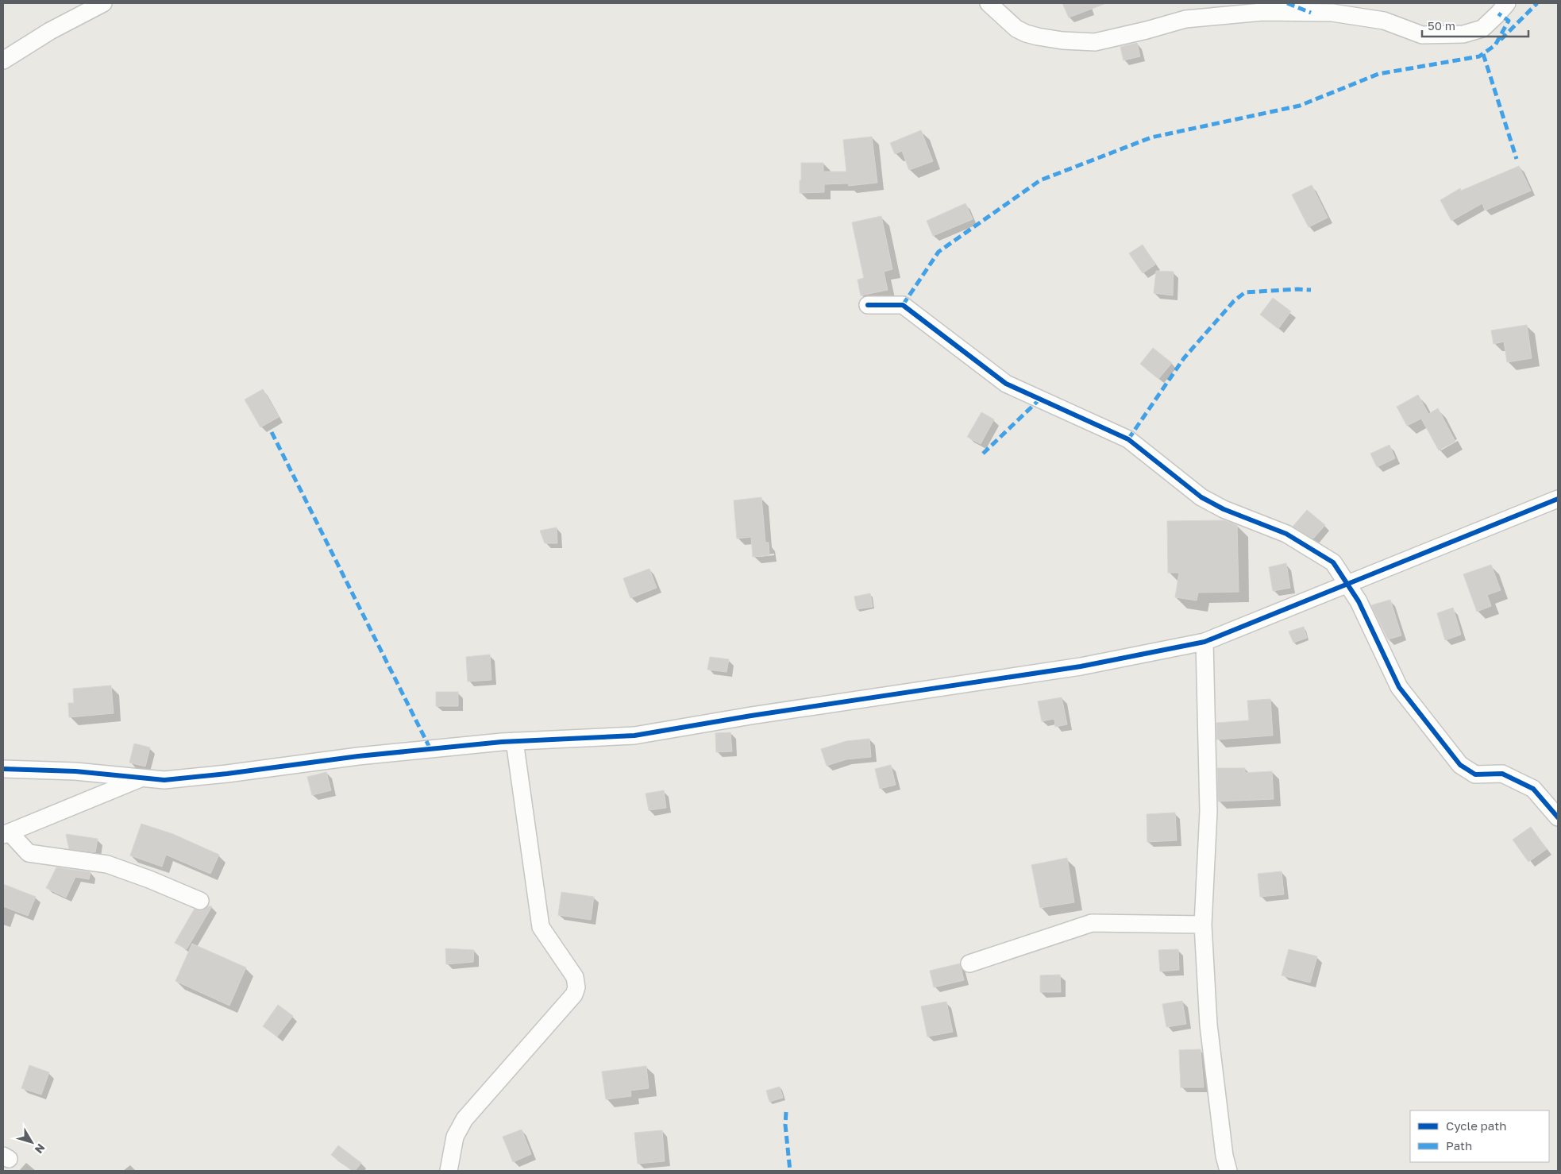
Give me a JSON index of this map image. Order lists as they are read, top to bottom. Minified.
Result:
{"legend":["Cycle path","Path"],"scale_bar":"50 m","north":"bottom right"}
